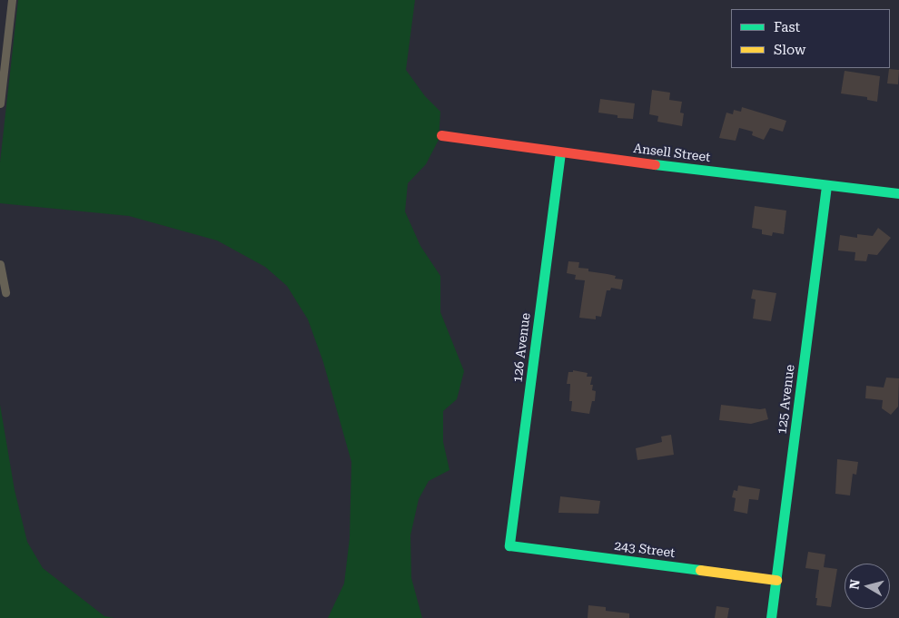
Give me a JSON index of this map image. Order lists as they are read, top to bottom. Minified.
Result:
{"streets":{"street":["Ansell Street","126 Avenue","125 Avenue","243 Street"]},"crossings":[["Ansell Street","126 Avenue"],["Ansell Street","125 Avenue"],["126 Avenue","243 Street"],["125 Avenue","243 Street"]],"legend":["Fast","Slow"],"north":"left"}
